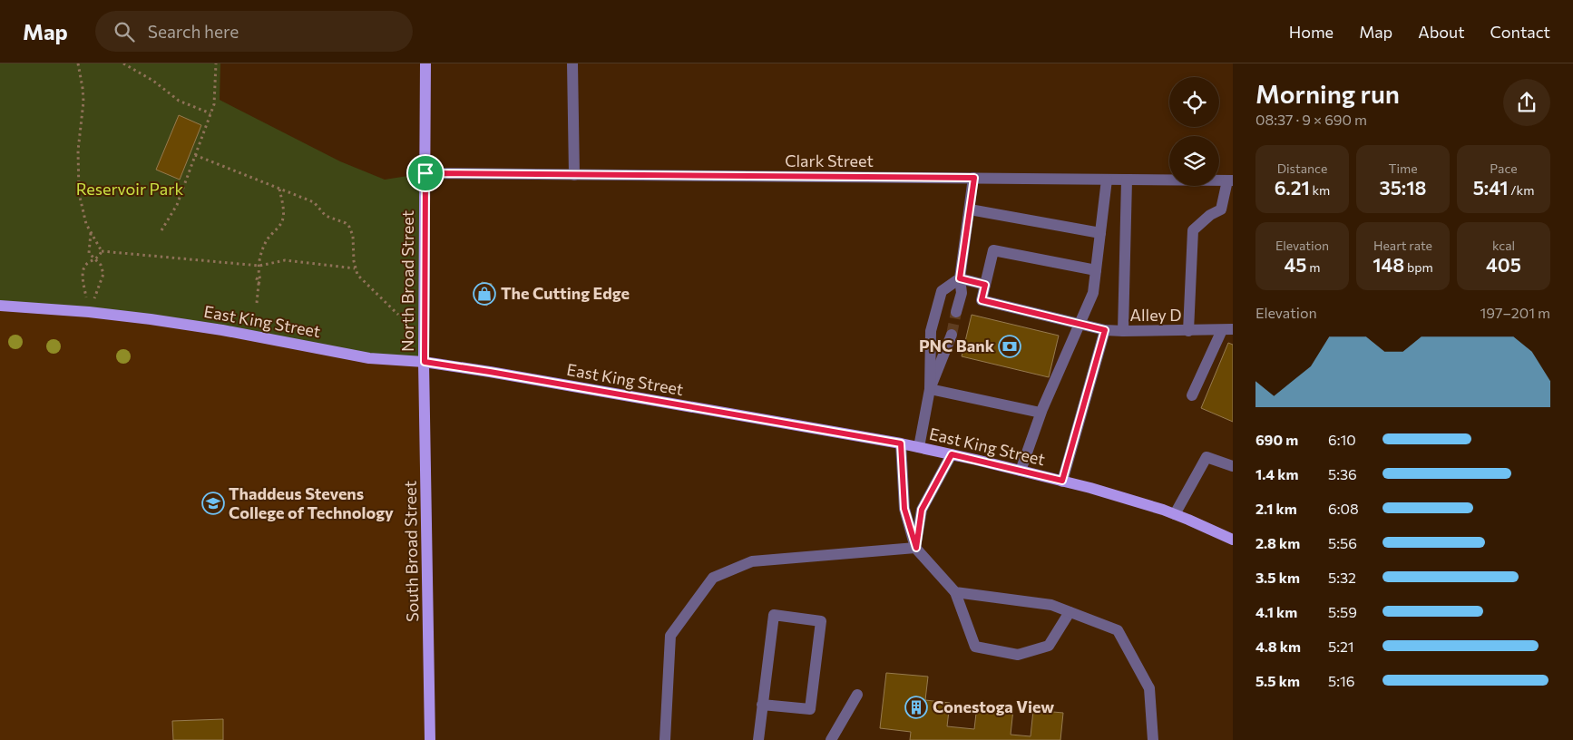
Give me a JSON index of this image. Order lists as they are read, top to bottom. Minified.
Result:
{"streets":{"main road":["North Broad Street","East King Street","South Broad Street"],"street":["Clark Street","Alley D"]},"crossings":[["Clark Street","North Broad Street"],["North Broad Street","East King Street"],["North Broad Street","South Broad Street"],["East King Street","South Broad Street"]],"parks":["Reservoir Park"],"places":{"shop":["The Cutting Edge"],"bank":["PNC Bank"],"school or university":["Thaddeus Stevens College of Technology"],"building":["Conestoga View"]},"page":{"header":"Map","search":"Search here","nav":["Home","Map","About","Contact"],"heading":["Morning run","08:37 · 9 × 690 m"],"stats":[["Distance","6.21 km"],["Time","35:18"],["Pace","5:41 /km"],["Elevation","45 m"],["Heart rate","148 bpm"],["kcal","405"]],"chart":["Elevation","197–201 m"],"list":[{"name":"690 m","note":"6:10"},{"name":"1.4 km","note":"5:36"},{"name":"2.1 km","note":"6:08"},{"name":"2.8 km","note":"5:56"},{"name":"3.5 km","note":"5:32"},{"name":"4.1 km","note":"5:59"},{"name":"4.8 km","note":"5:21"},{"name":"5.5 km","note":"5:16"}]}}
